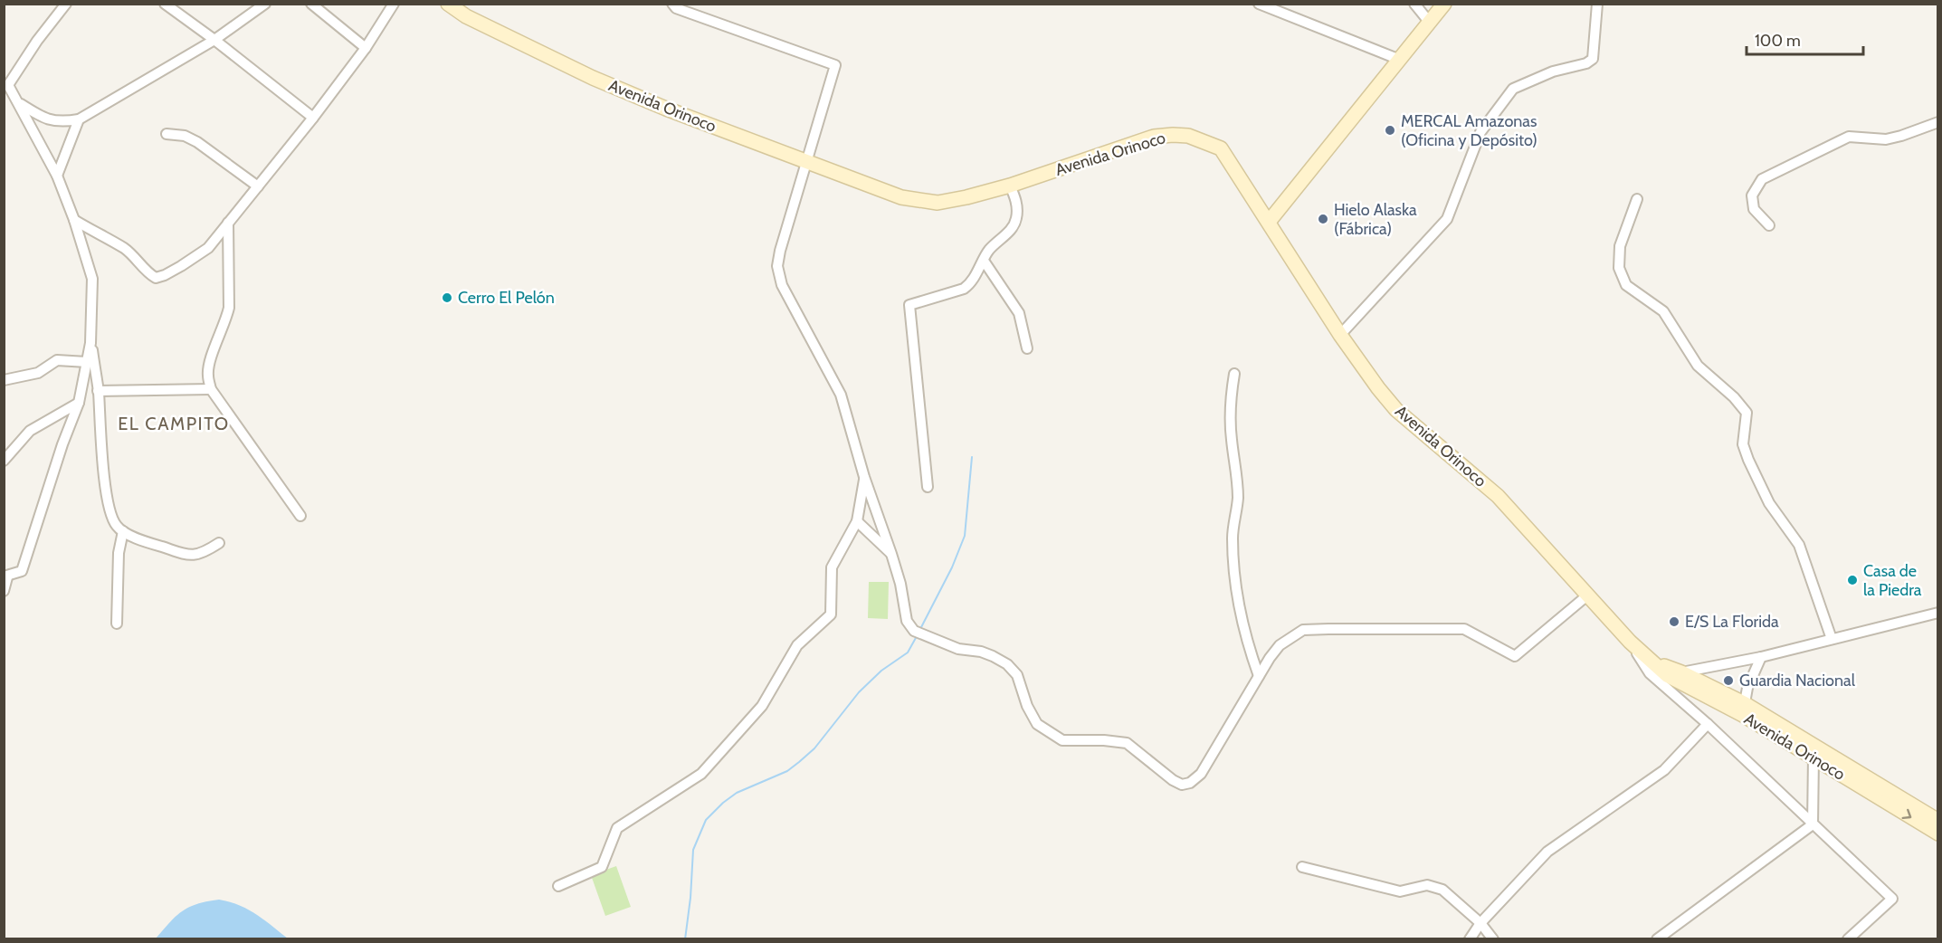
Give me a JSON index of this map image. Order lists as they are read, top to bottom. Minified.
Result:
{"streets":{"main road":["Avenida Orinoco"]},"districts":["EL CAMPITO"],"places":["MERCAL Amazonas (Oficina y Depósito)","Hielo Alaska (Fábrica)","Cerro El Pelón","Casa de la Piedra","E/S La Florida","Guardia Nacional"],"scale_bar":"100 m"}
